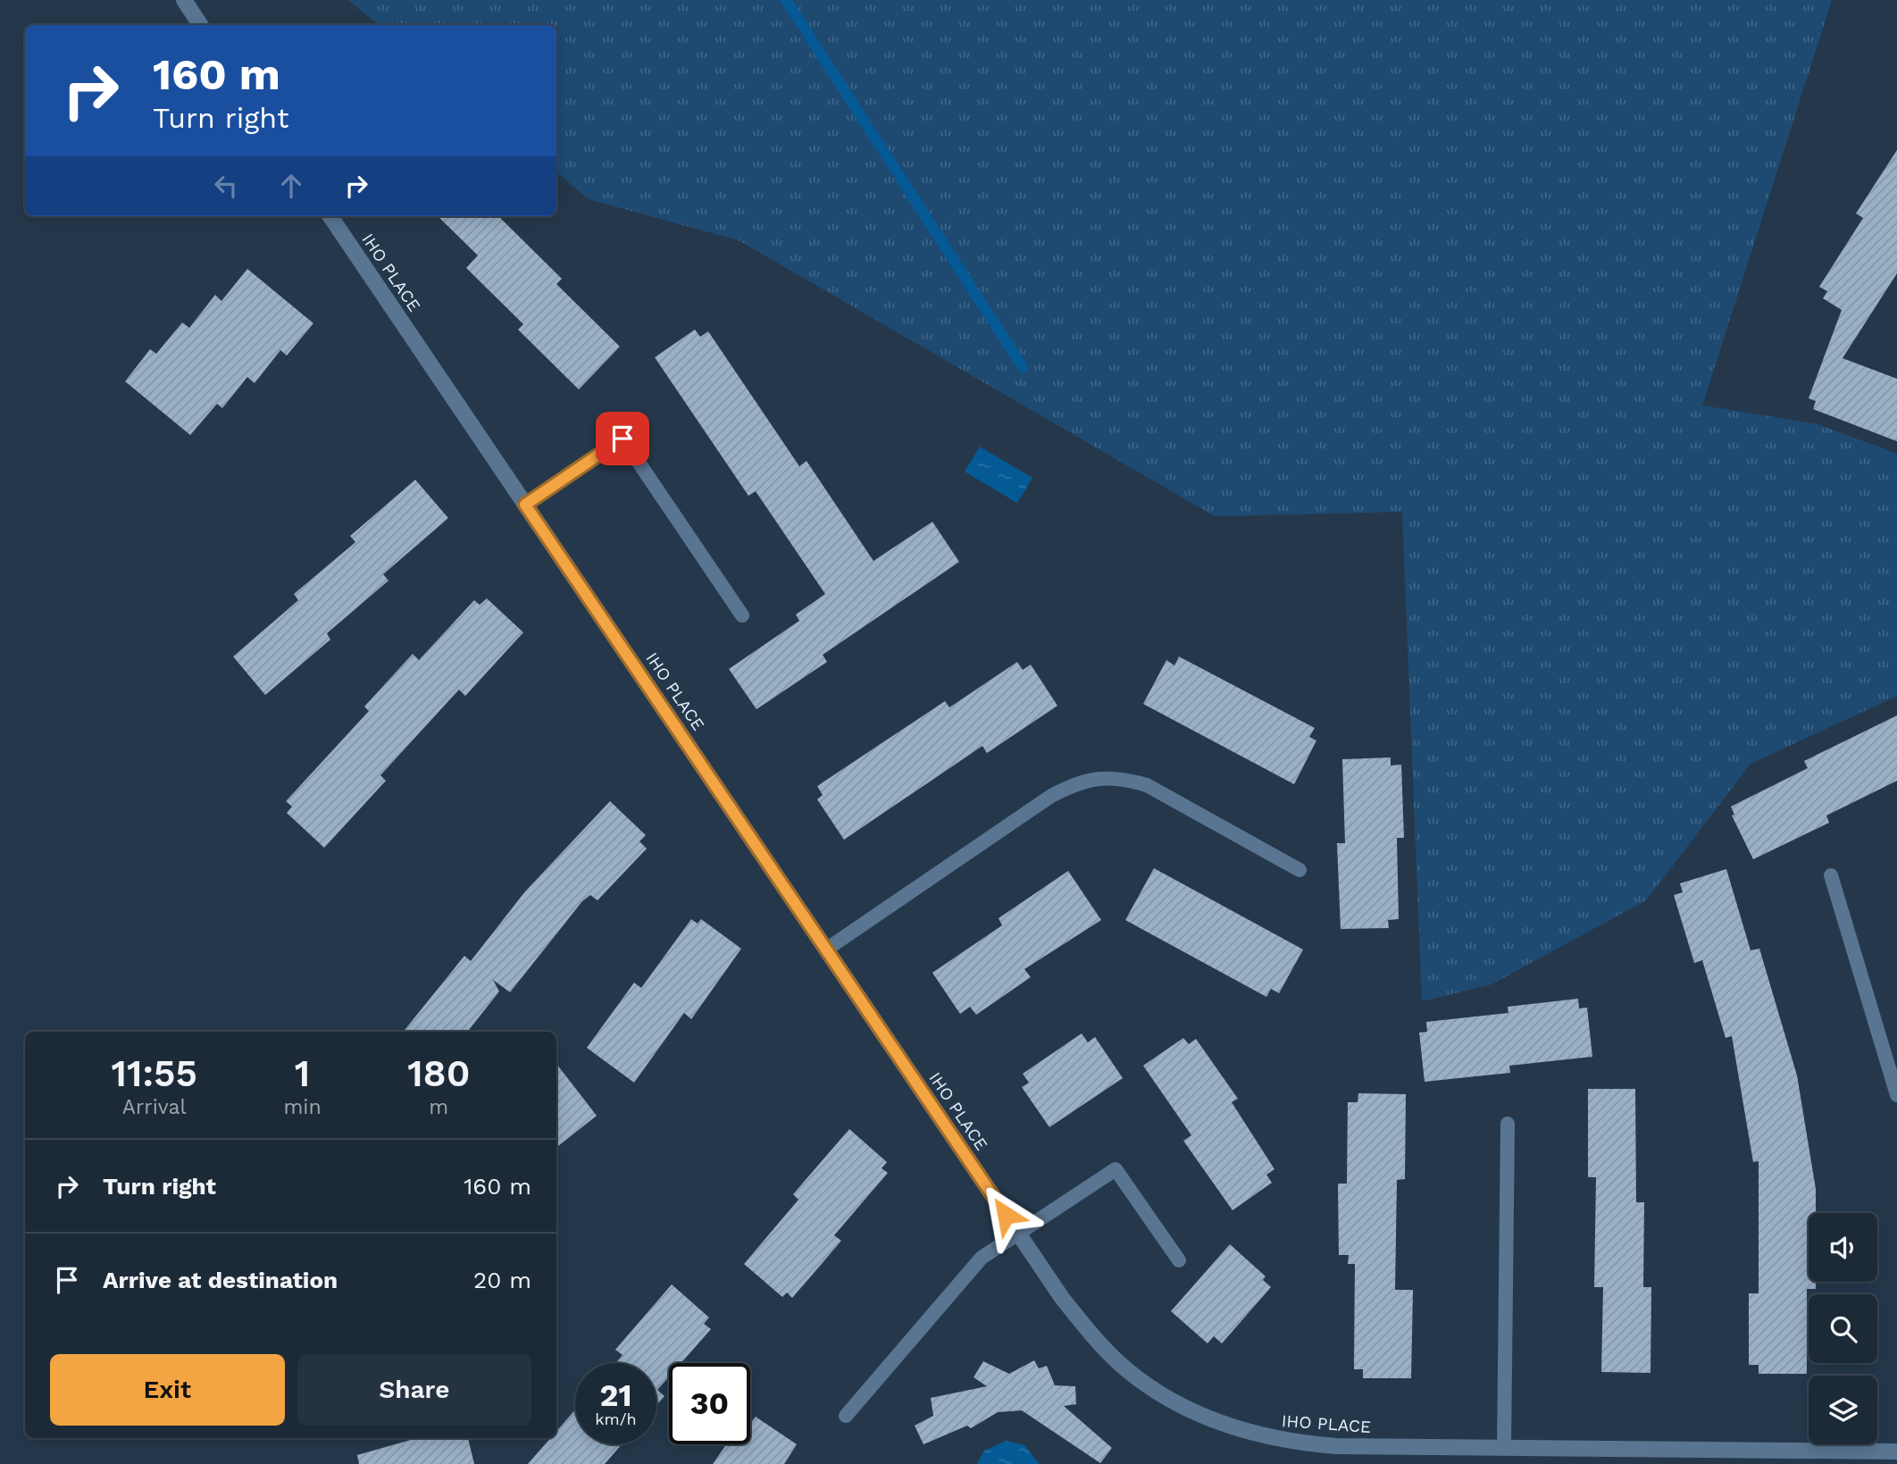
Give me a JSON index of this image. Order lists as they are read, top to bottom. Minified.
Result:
{"streets":{"street":["IHO PLACE"]},"page":{"turn":["160 m","Turn right"],"eta":["11:55","Arrival","1","min","180","m"],"list":[{"name":"Turn right","value":"160 m"},{"name":"Arrive at destination","value":"20 m"}],"buttons":["Exit","Share"],"speed":"21 km/h","limit":"30"}}
